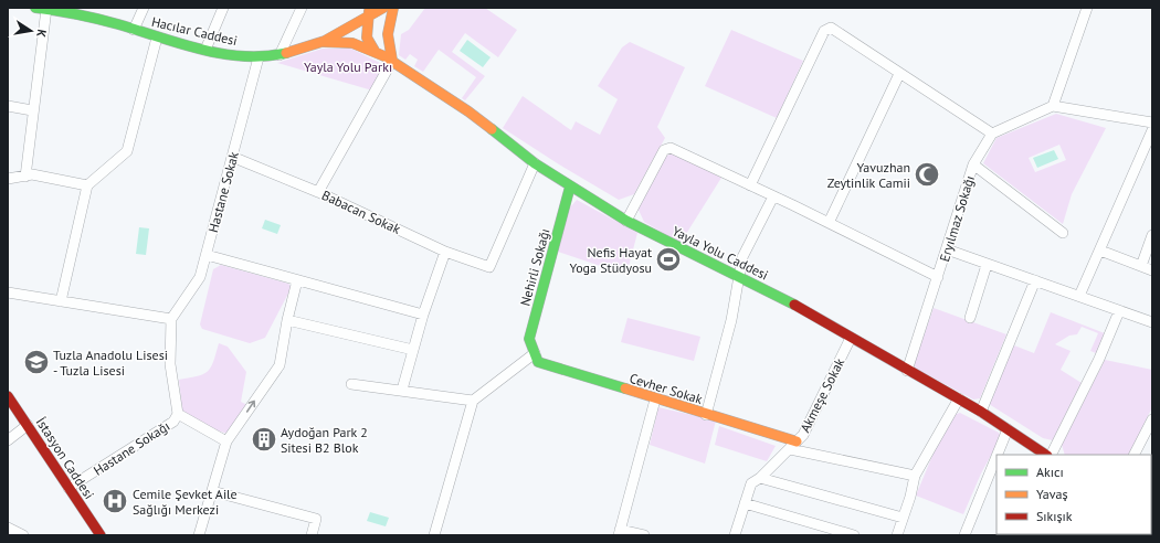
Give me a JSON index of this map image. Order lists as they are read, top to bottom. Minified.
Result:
{"streets":{"street":["Hacılar Caddesi","Hastane Sokak","Babacan Sokak","Eryılmaz Sokağı","Yayla Yolu Caddesi","Nehirli Sokağı","Cevher Sokak","Akmeşe Sokak","Hastane Sokağı","İstasyon Caddesi"]},"crossings":[["Hacılar Caddesi","Hastane Sokak"],["Hacılar Caddesi","Yayla Yolu Caddesi"],["Hastane Sokak","Babacan Sokak"],["Hastane Sokak","Hastane Sokağı"],["Babacan Sokak","Yayla Yolu Caddesi"],["Eryılmaz Sokağı","Yayla Yolu Caddesi"],["Yayla Yolu Caddesi","Nehirli Sokağı"],["Yayla Yolu Caddesi","Akmeşe Sokak"],["Nehirli Sokağı","Cevher Sokak"],["Cevher Sokak","Akmeşe Sokak"],["Hastane Sokağı","İstasyon Caddesi"]],"parks":["Yayla Yolu Parkı"],"places":{"mosque":["Yavuzhan Zeytinlik Camii"],"sports":["Nefis Hayat Yoga Stüdyosu"],"school or university":["Tuzla Anadolu Lisesi - Tuzla Lisesi"],"building":["Aydoğan Park 2 Sitesi B2 Blok"],"hospital":["Cemile Şevket Aile Sağlığı Merkezi"]},"legend":["Akıcı","Yavaş","Sıkışık"],"north":"right"}
